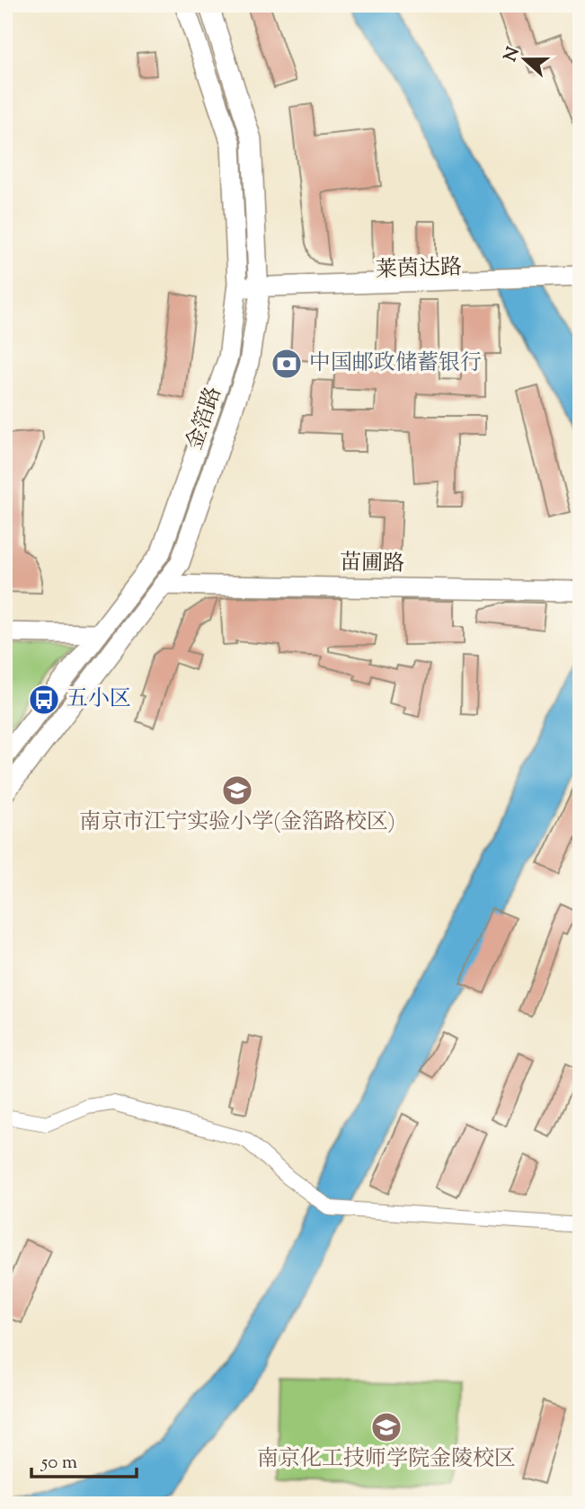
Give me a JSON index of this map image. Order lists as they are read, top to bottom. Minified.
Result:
{"streets":{"main road":["莱茵达路","金箔路","苗圃路"]},"crossings":[["莱茵达路","金箔路"],["金箔路","苗圃路"]],"places":{"bank":["中国邮政储蓄银行"],"bus stop":["五小区"],"school or university":["南京市江宁实验小学(金箔路校区)","南京化工技师学院金陵校区"]},"scale_bar":"50 m","north":"left"}
